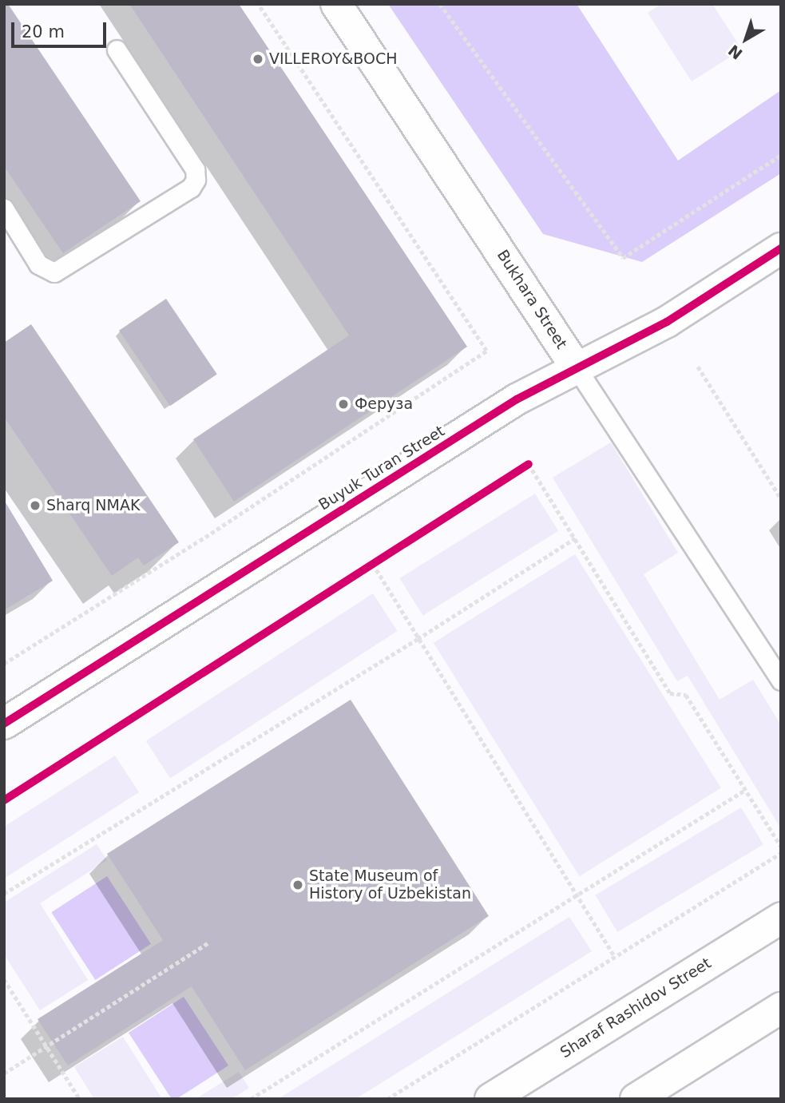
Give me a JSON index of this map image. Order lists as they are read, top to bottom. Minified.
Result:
{"streets":{"street":["Bukhara Street","Buyuk Turan Street","Sharaf Rashidov Street"]},"crossings":[["Bukhara Street","Buyuk Turan Street"]],"places":["VILLEROY&BOCH","Феруза","Sharq NMAK","State Museum of History of Uzbekistan"],"scale_bar":"20 m","north":"bottom left"}
